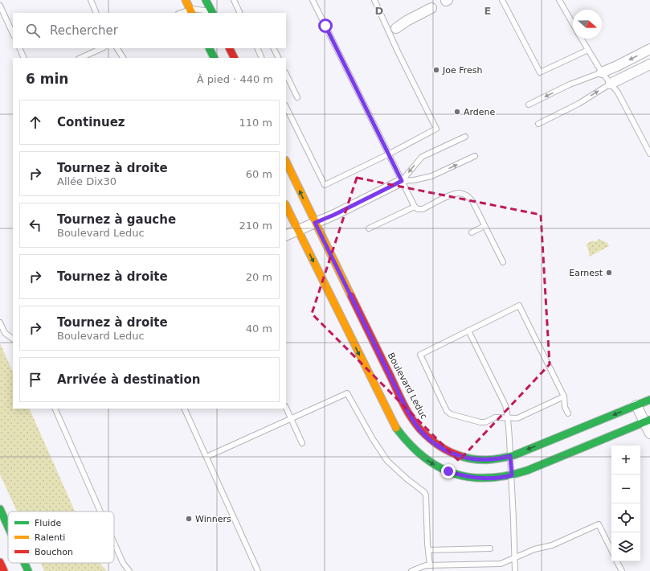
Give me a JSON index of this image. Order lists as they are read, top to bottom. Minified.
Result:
{"streets":{"main road":["Boulevard Leduc"]},"places":["Joe Fresh","Ardene","Earnest","Winners"],"legend":["Fluide","Ralenti","Bouchon"],"north":"right","page":{"search":"Rechercher","heading":["6 min","À pied · 440 m"],"list":[["Continuez","110 m"],["Tournez à droite","Allée Dix30","60 m"],["Tournez à gauche","Boulevard Leduc","210 m"],["Tournez à droite","20 m"],["Tournez à droite","Boulevard Leduc","40 m"],"Arrivée à destination"],"map_buttons":["+","−"]},"grid":{"columns":["D","E"]}}
